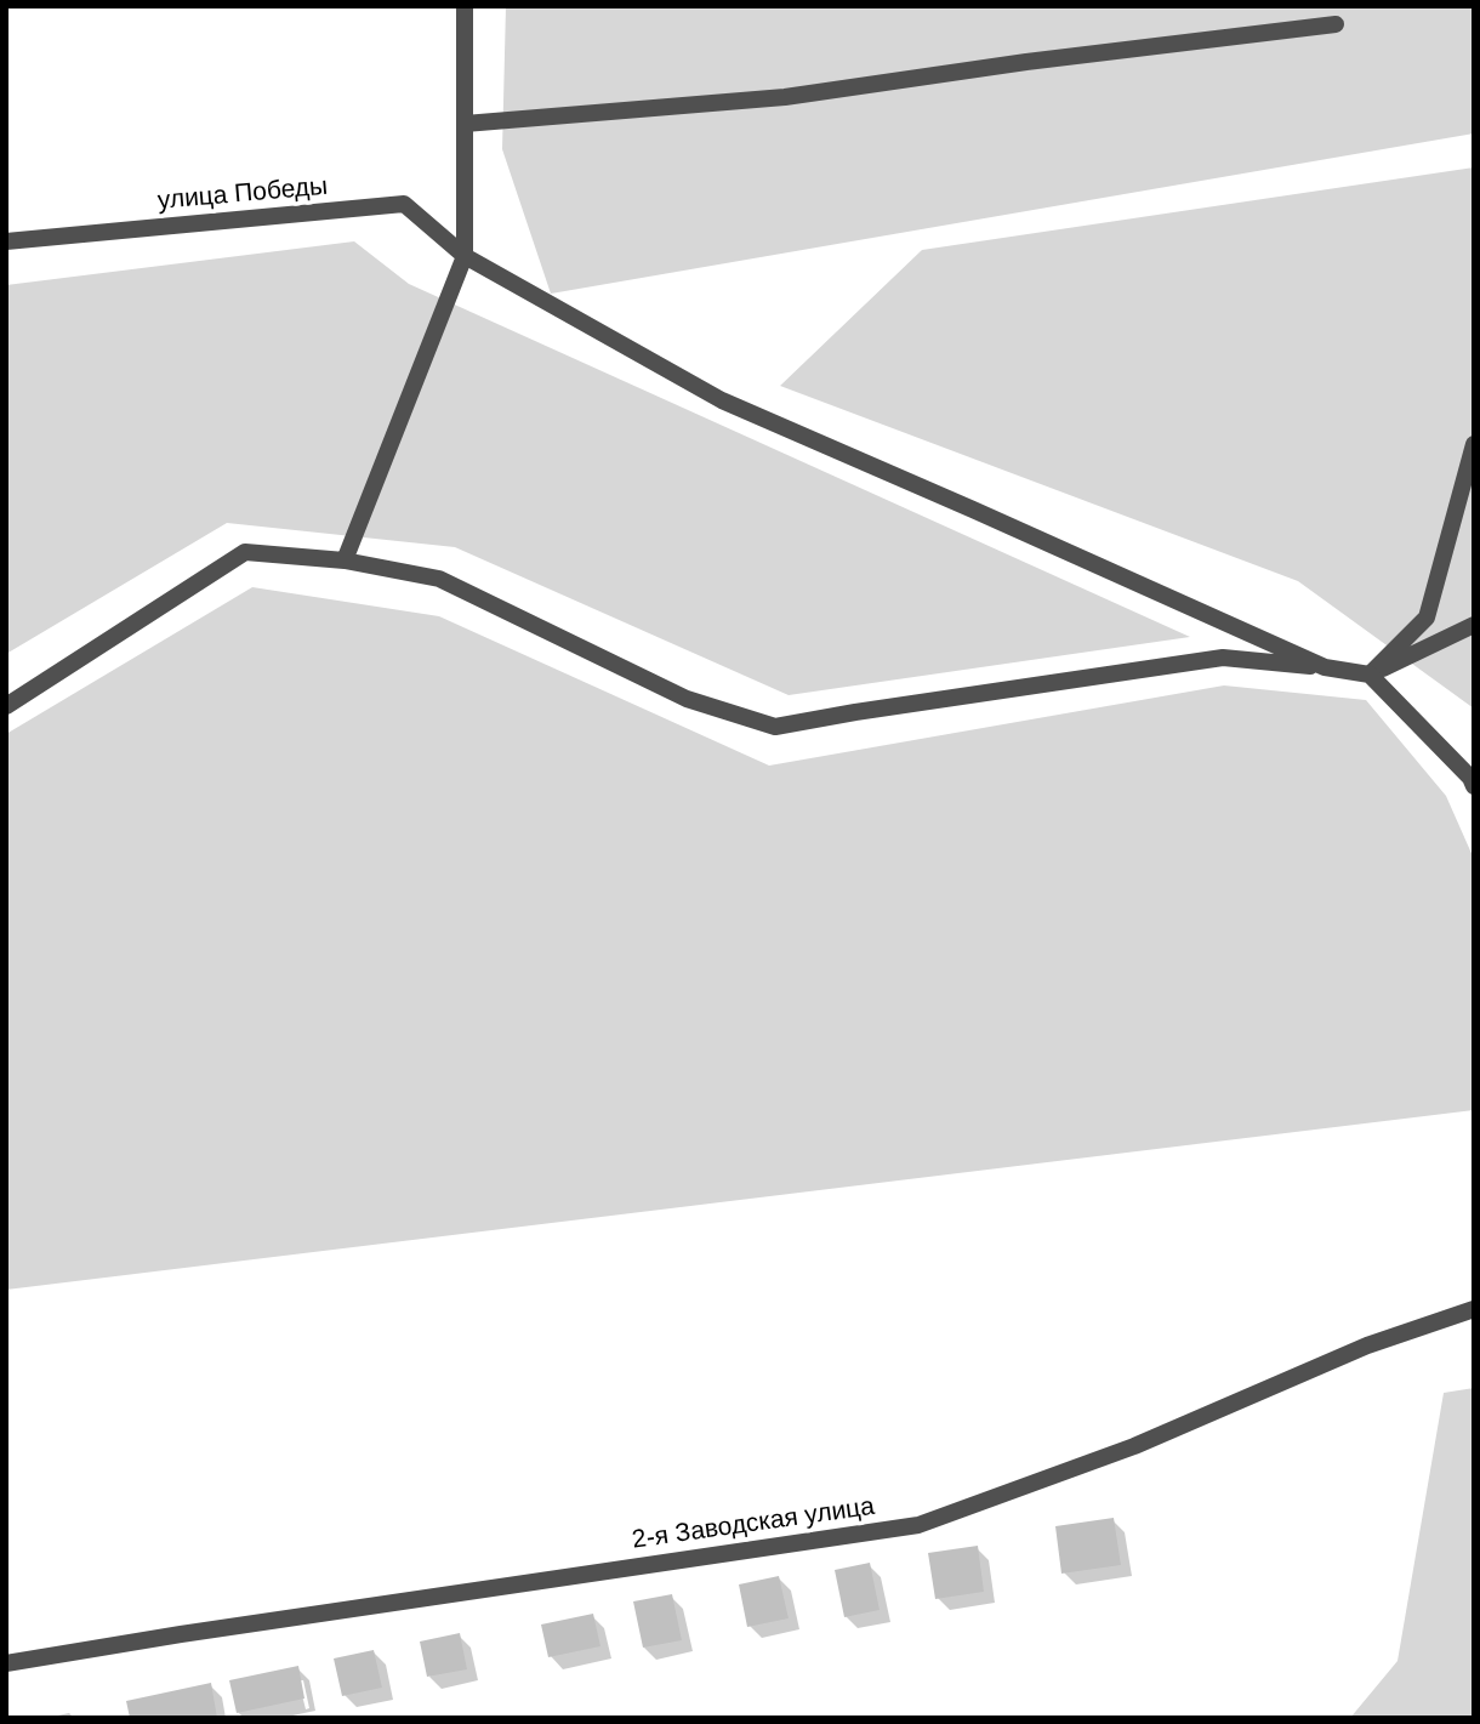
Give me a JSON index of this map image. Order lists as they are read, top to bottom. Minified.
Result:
{"streets":{"street":["улица Победы","2-я Заводская улица"]}}
